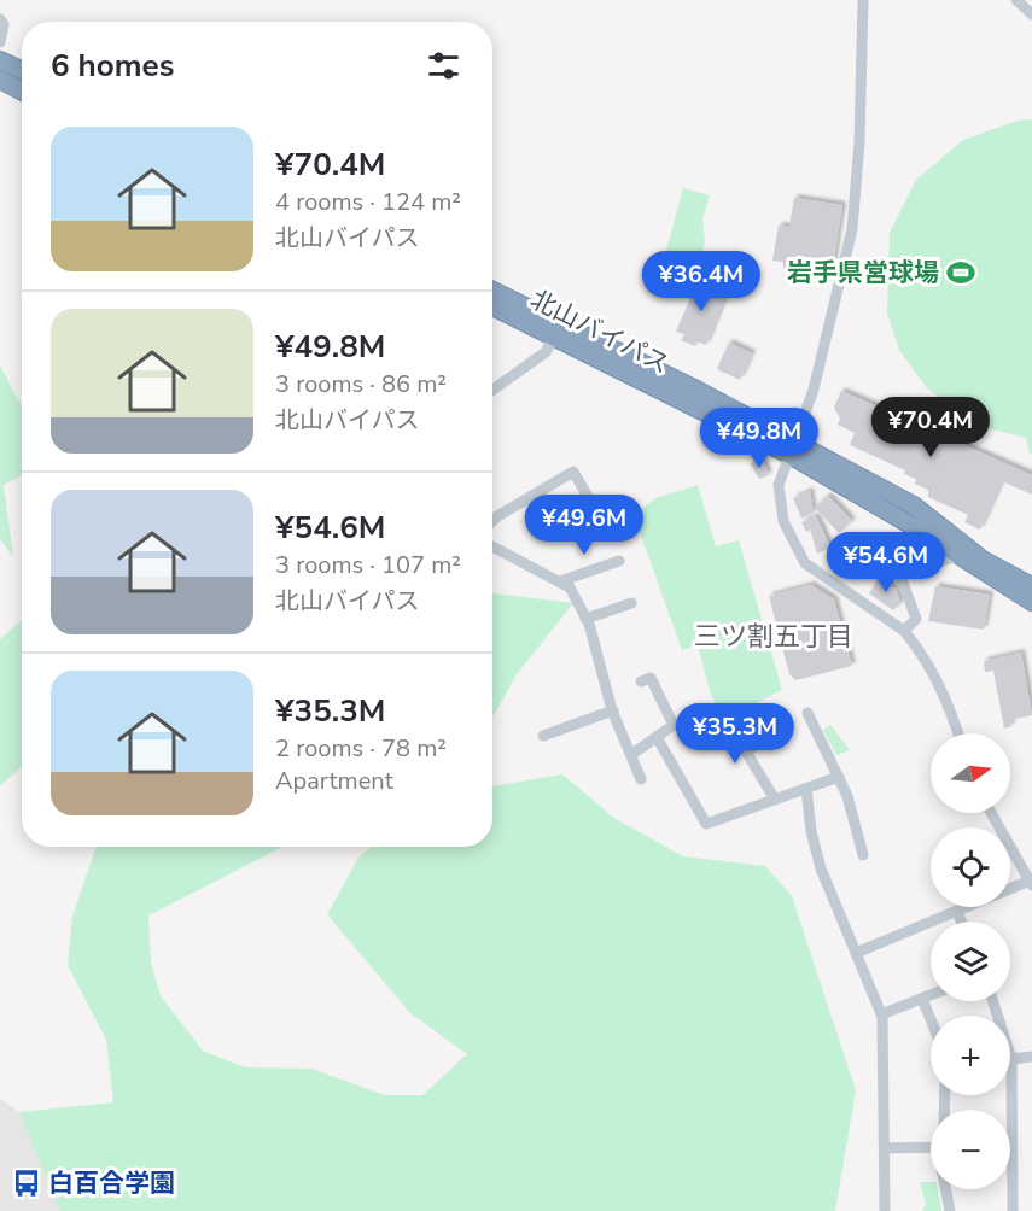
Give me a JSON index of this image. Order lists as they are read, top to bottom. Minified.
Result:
{"streets":{"highway":["北山バイパス"]},"districts":["三ツ割五丁目"],"places":{"sports":["岩手県営球場"],"bus stop":["白百合学園"]},"north":"right","page":{"heading":"6 homes","list":[{"name":"¥70.4M","note":"4 rooms · 124 m² · 北山バイパス"},{"name":"¥49.8M","note":"3 rooms · 86 m² · 北山バイパス"},{"name":"¥54.6M","note":"3 rooms · 107 m² · 北山バイパス"},{"name":"¥35.3M","note":"2 rooms · 78 m² · Apartment"}],"price":["¥36.4M","¥70.4M","¥49.8M","¥49.6M","¥54.6M","¥35.3M"],"map_buttons":["+","−"]}}
